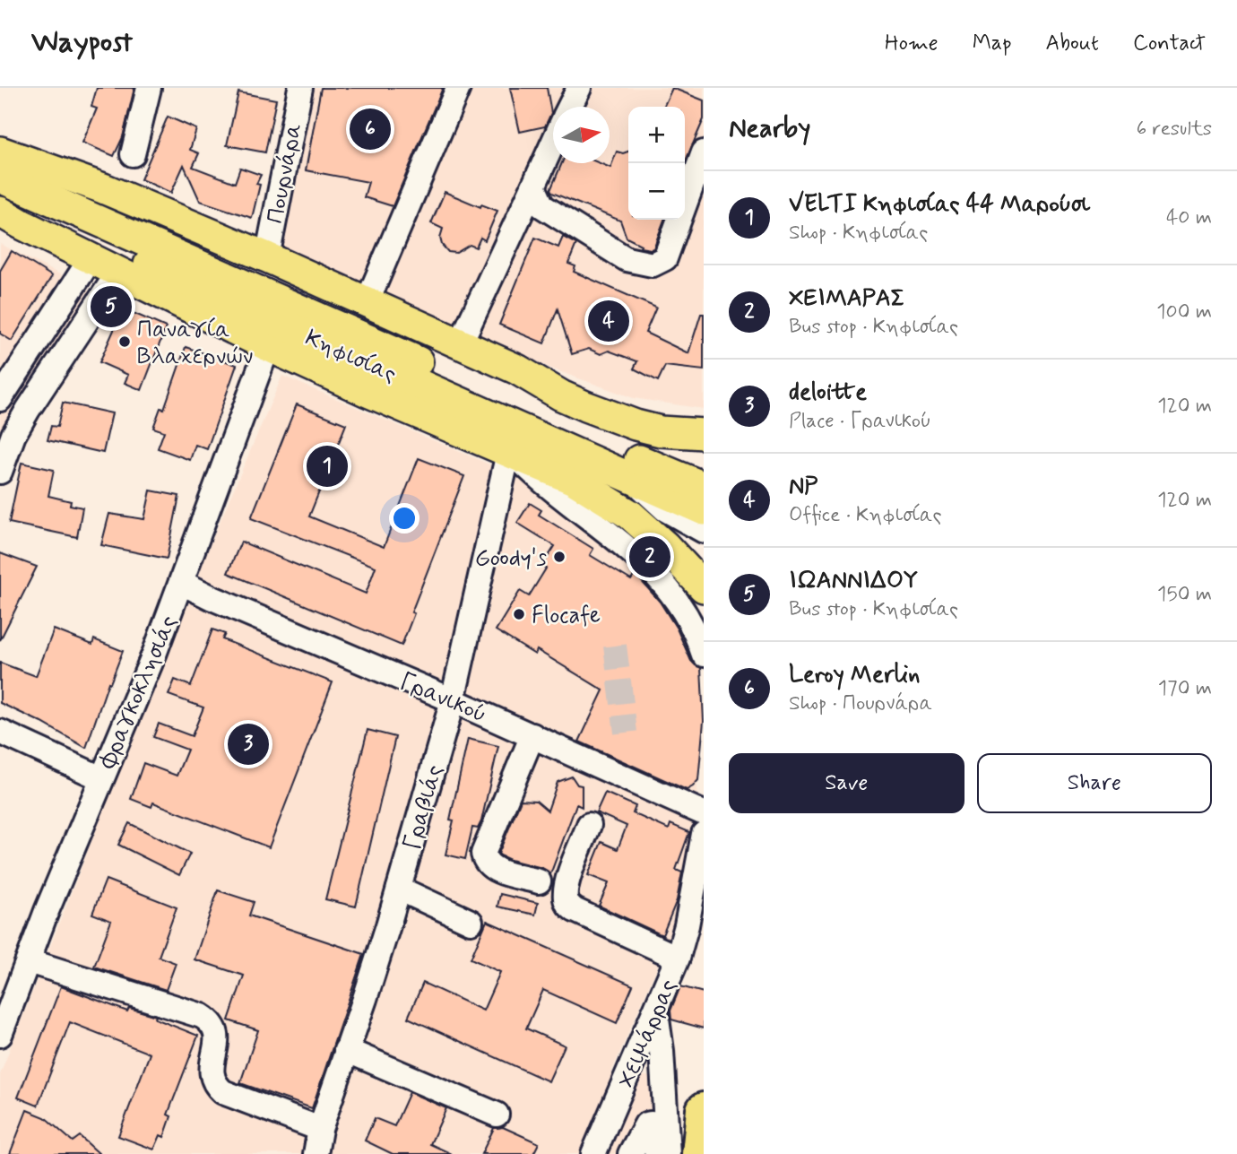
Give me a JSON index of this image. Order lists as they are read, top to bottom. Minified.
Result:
{"streets":{"main road":["Κηφισίας"],"street":["Πουρνάρα","Φραγκοκλησιάς","Γρανικού","Γραβιάς","Χειμάρρας"]},"crossings":[["Κηφισίας","Φραγκοκλησιάς"],["Κηφισίας","Γραβιάς"],["Φραγκοκλησιάς","Γρανικού"],["Γρανικού","Γραβιάς"]],"places":["Παναγία Βλαχερνών","Goody's","Flocafe"],"north":"right","page":{"header":"Waypost","nav":["Home","Map","About","Contact"],"heading":["Nearby","6 results"],"pins":["6","5","4","1","2","3"],"map_buttons":["+","−"],"list":[{"mark":"1","name":"VELTI Κηφισίας 44 Μαρούσι","note":"Shop · Κηφισίας","value":"40 m"},{"mark":"2","name":"ΧΕΙΜΑΡΑΣ","note":"Bus stop · Κηφισίας","value":"100 m"},{"mark":"3","name":"deloitte","note":"Place · Γρανικού","value":"120 m"},{"mark":"4","name":"NP","note":"Office · Κηφισίας","value":"120 m"},{"mark":"5","name":"ΙΩΑΝΝΙΔΟΥ","note":"Bus stop · Κηφισίας","value":"150 m"},{"mark":"6","name":"Leroy Merlin","note":"Shop · Πουρνάρα","value":"170 m"}],"buttons":["Save","Share"]}}
